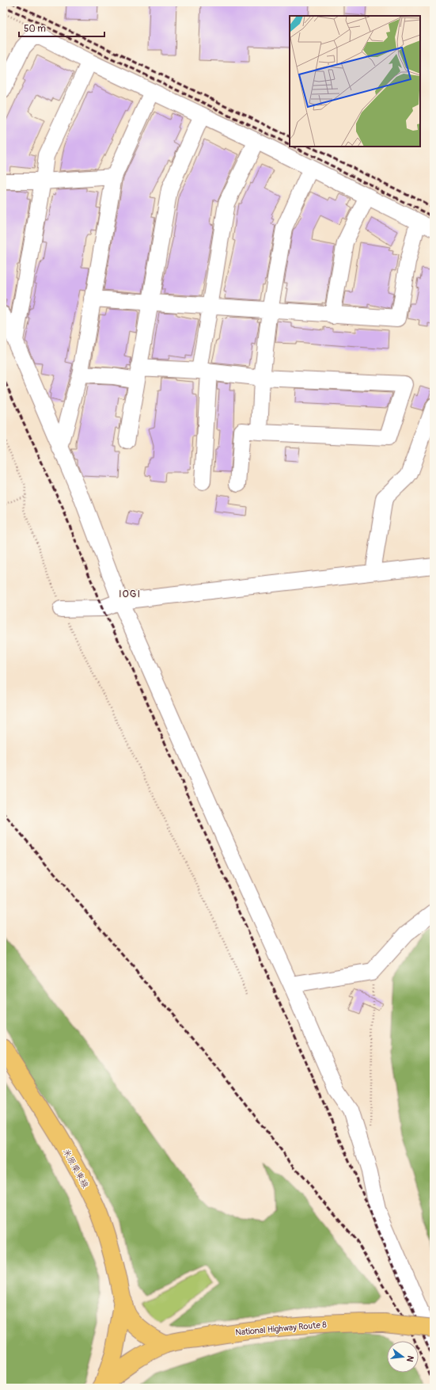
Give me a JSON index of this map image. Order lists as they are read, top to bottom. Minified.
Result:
{"streets":{"main road":["米原栗東線","National Highway Route 8"]},"crossings":[["米原栗東線","National Highway Route 8"]],"districts":["IOGI"],"scale_bar":"50 m","north":"right"}
